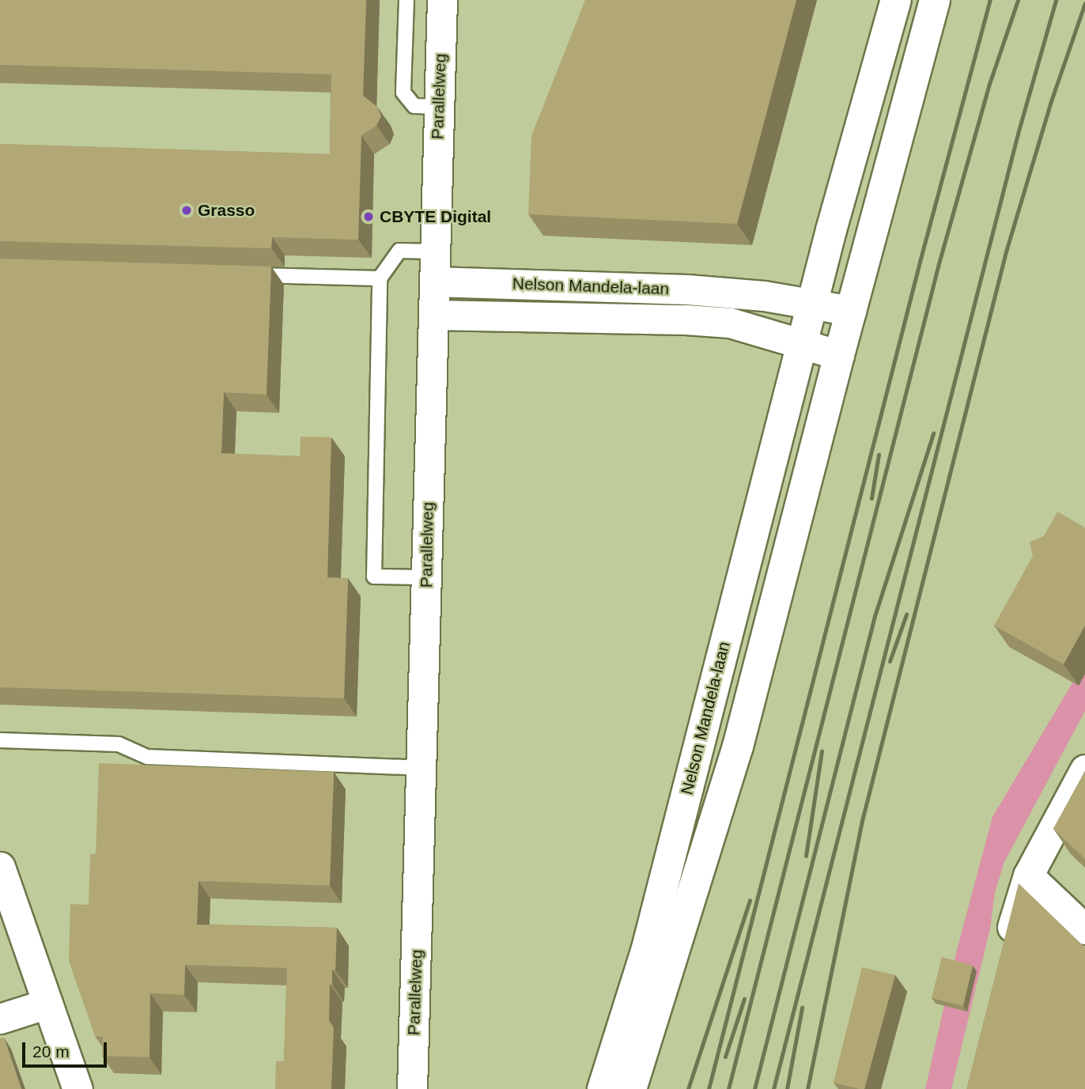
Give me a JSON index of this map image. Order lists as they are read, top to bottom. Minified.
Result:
{"streets":{"main road":["Nelson Mandela-laan"],"street":["Parallelweg"]},"crossings":[["Parallelweg","Nelson Mandela-laan"]],"places":["Grasso","CBYTE Digital"],"scale_bar":"20 m"}
